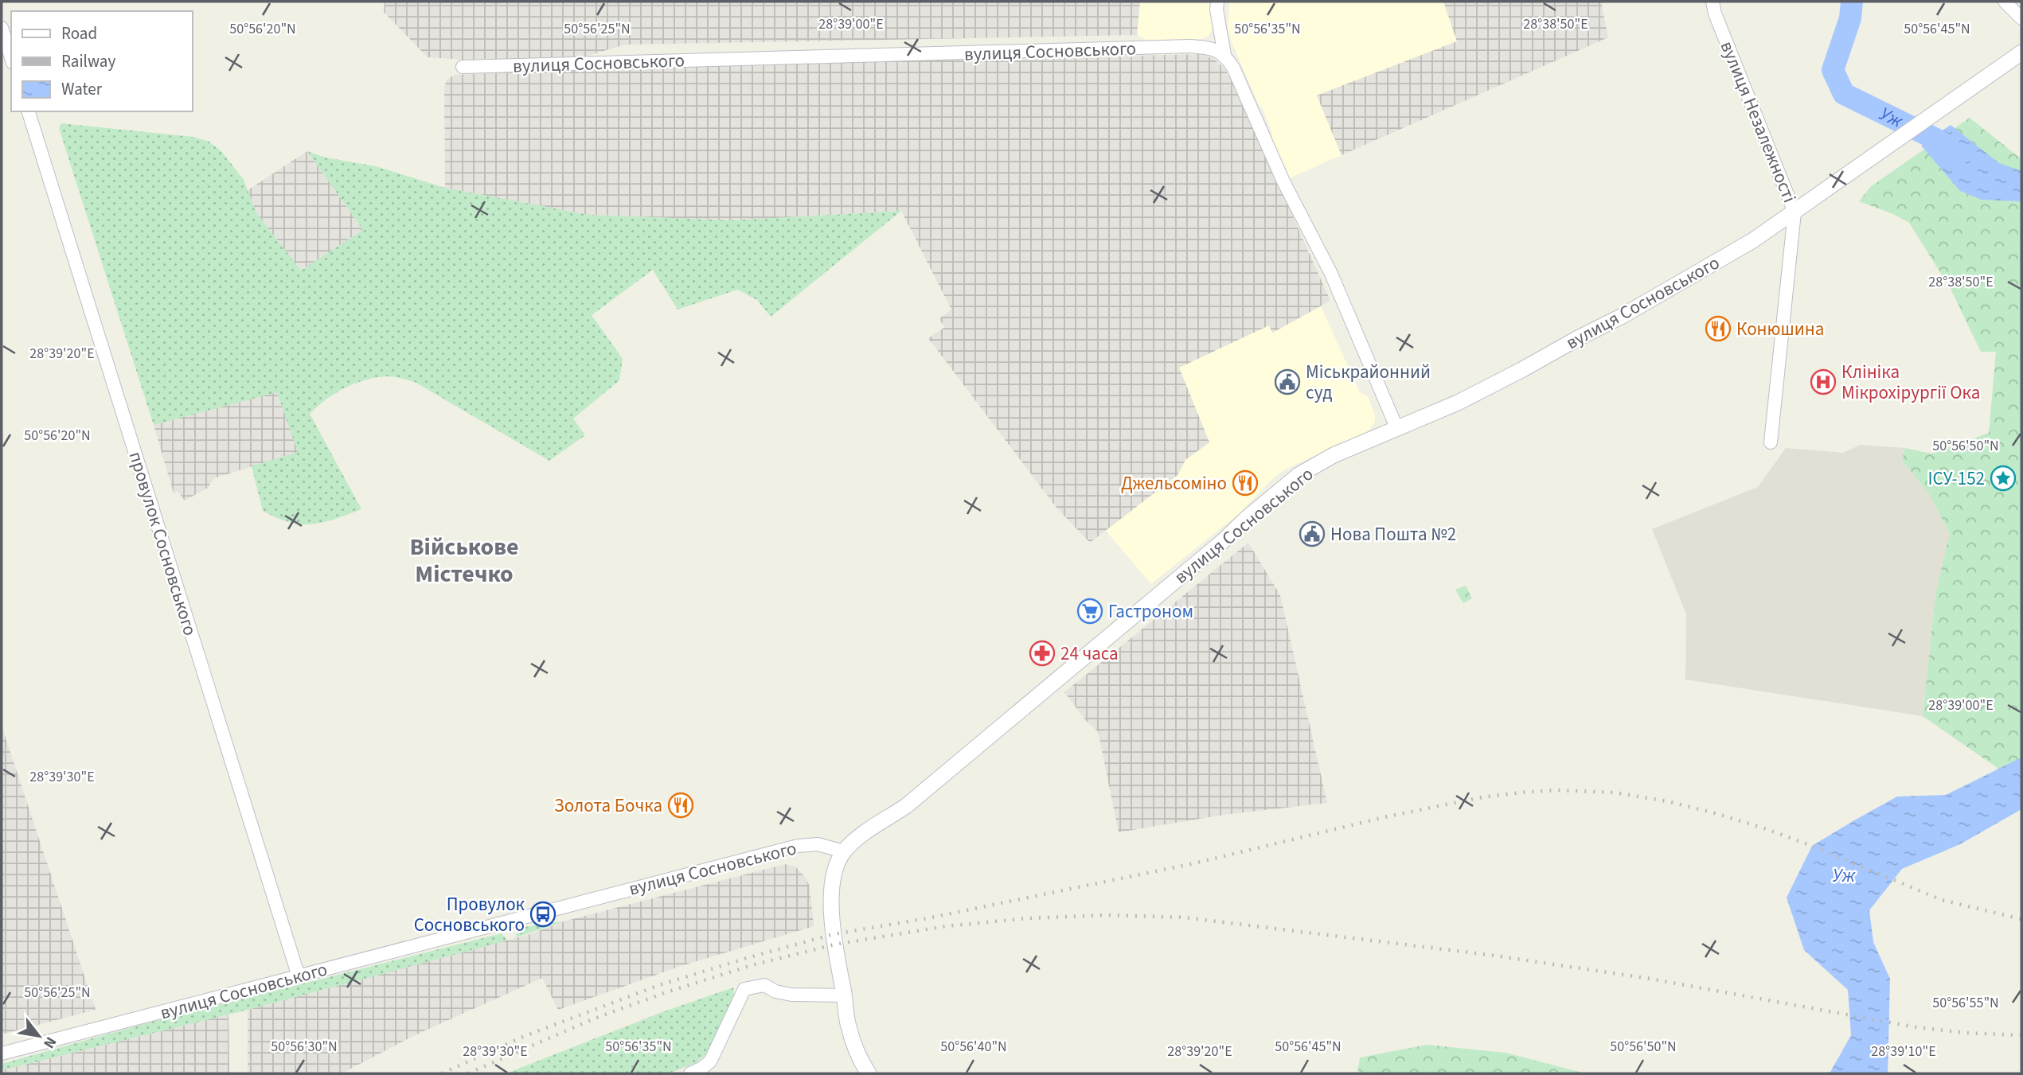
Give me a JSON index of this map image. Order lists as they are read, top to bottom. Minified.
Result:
{"streets":{"street":["вулиця Сосновського","вулиця Незалежності","провулок Сосновського"]},"crossings":[["вулиця Сосновського","вулиця Незалежності"],["вулиця Сосновського","провулок Сосновського"]],"districts":["Військове Містечко"],"water":["Уж"],"places":{"restaurant":["Конюшина","Джельсоміно","Золота Бочка"],"public building":["Міськрайонний суд","Нова Пошта №2"],"hospital":["Клініка Мікрохірургії Ока"],"place":["ІСУ-152"],"supermarket":["Гастроном"],"pharmacy":["24 часа"],"bus stop":["Провулок Сосновського"]},"legend":["Road","Railway","Water"],"north":"bottom right","coordinates":["28°39'00\"E","28°38'50\"E","50°56'20\"N","50°56'35\"N","50°56'45\"N","50°56'25\"N","28°39'20\"E","50°56'50\"N","28°39'30\"E","50°56'55\"N","50°56'30\"N","50°56'40\"N","28°39'10\"E"]}
